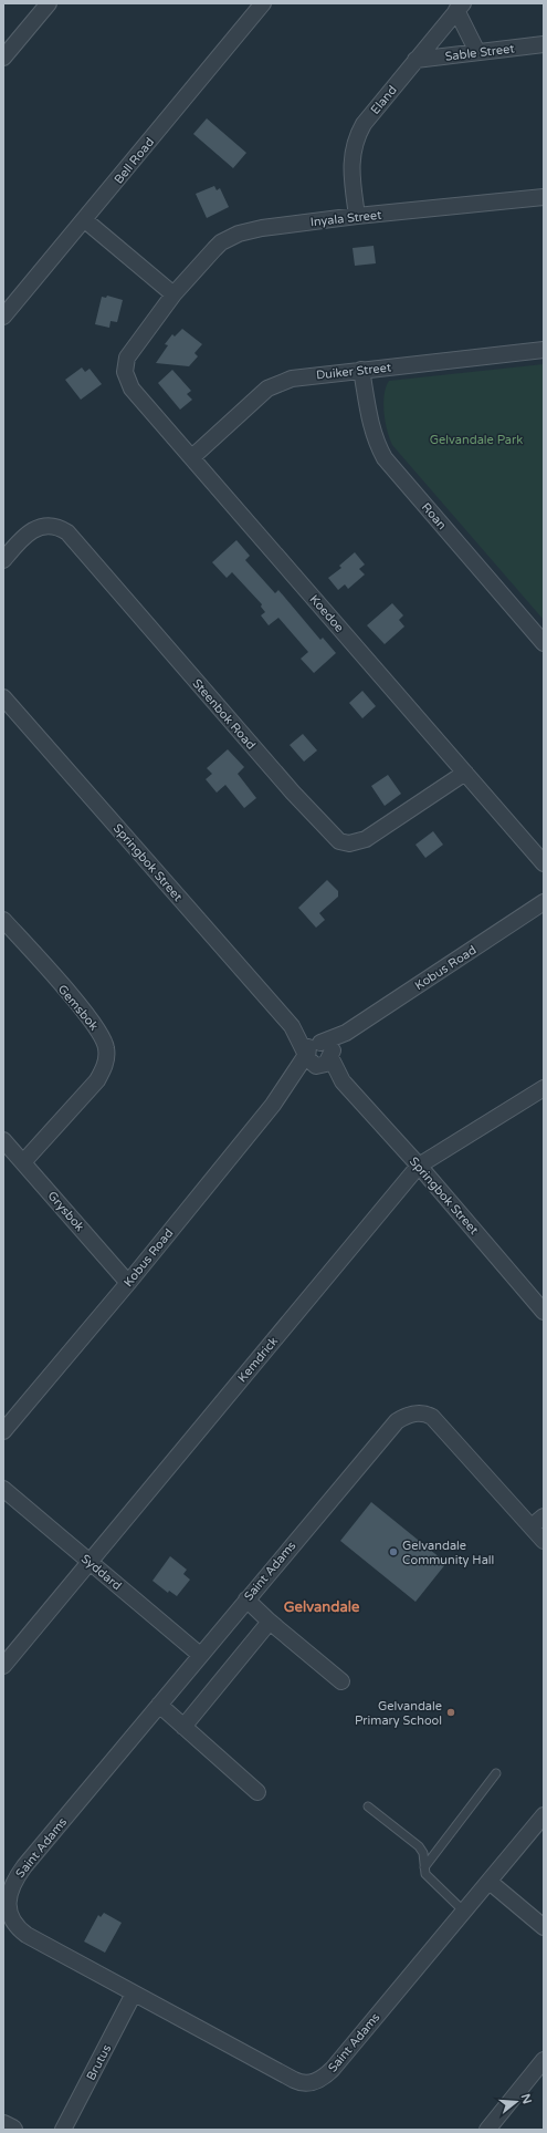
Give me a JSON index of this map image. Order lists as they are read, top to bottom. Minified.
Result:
{"streets":{"street":["Sable Street","Eland","Bell Road","Inyala Street","Duiker Street","Roan","Koedoe","Steenbok Road","Springbok Street","Kobus Road","Gemsbok","Grysbok","Kemdrick","Saint Adams","Syddard","Brutus"]},"crossings":[["Sable Street","Eland"],["Eland","Inyala Street"],["Inyala Street","Koedoe"],["Duiker Street","Roan"],["Duiker Street","Koedoe"],["Koedoe","Steenbok Road"],["Springbok Street","Kobus Road"],["Springbok Street","Kemdrick"],["Kobus Road","Grysbok"],["Gemsbok","Grysbok"],["Kemdrick","Syddard"],["Saint Adams","Syddard"],["Saint Adams","Brutus"]],"districts":["Gelvandale"],"parks":["Gelvandale Park"],"places":["Gelvandale Community Hall","Gelvandale Primary School"],"north":"right"}
